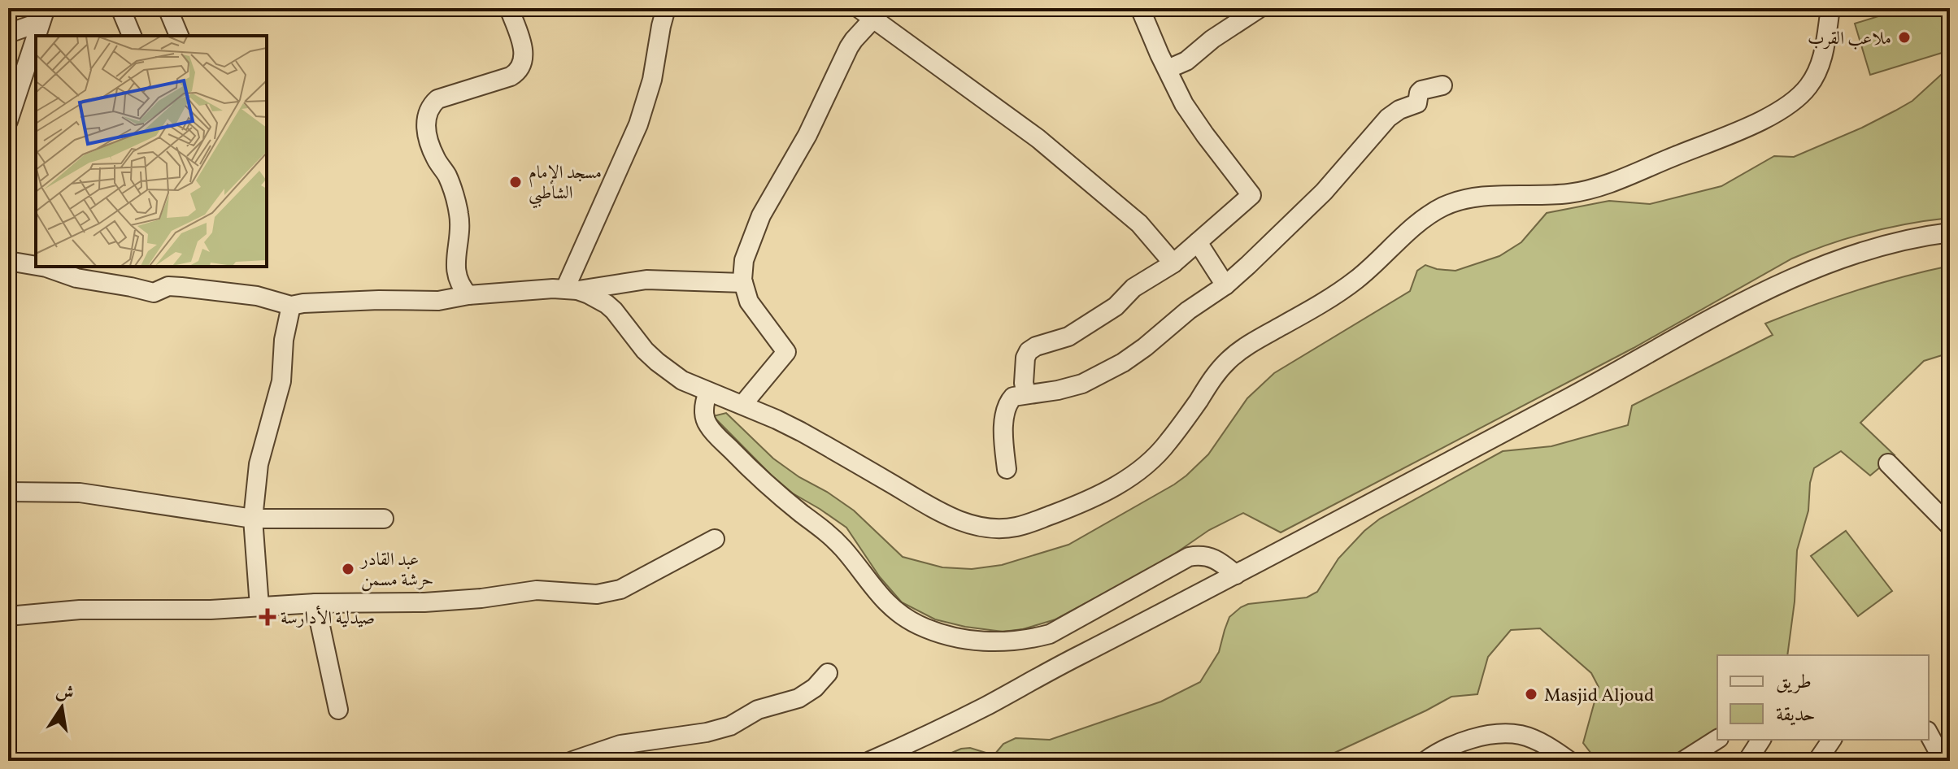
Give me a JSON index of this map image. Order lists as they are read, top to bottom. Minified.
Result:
{"places":{"other":["ملاعب القرب","مسجد الإمام الشاطبي","عبد القادر حرشة مسمن","Masjid Aljoud"],"health":["صيدلية الأدارسة"]},"legend":["طريق","حديقة"],"north":"top"}
